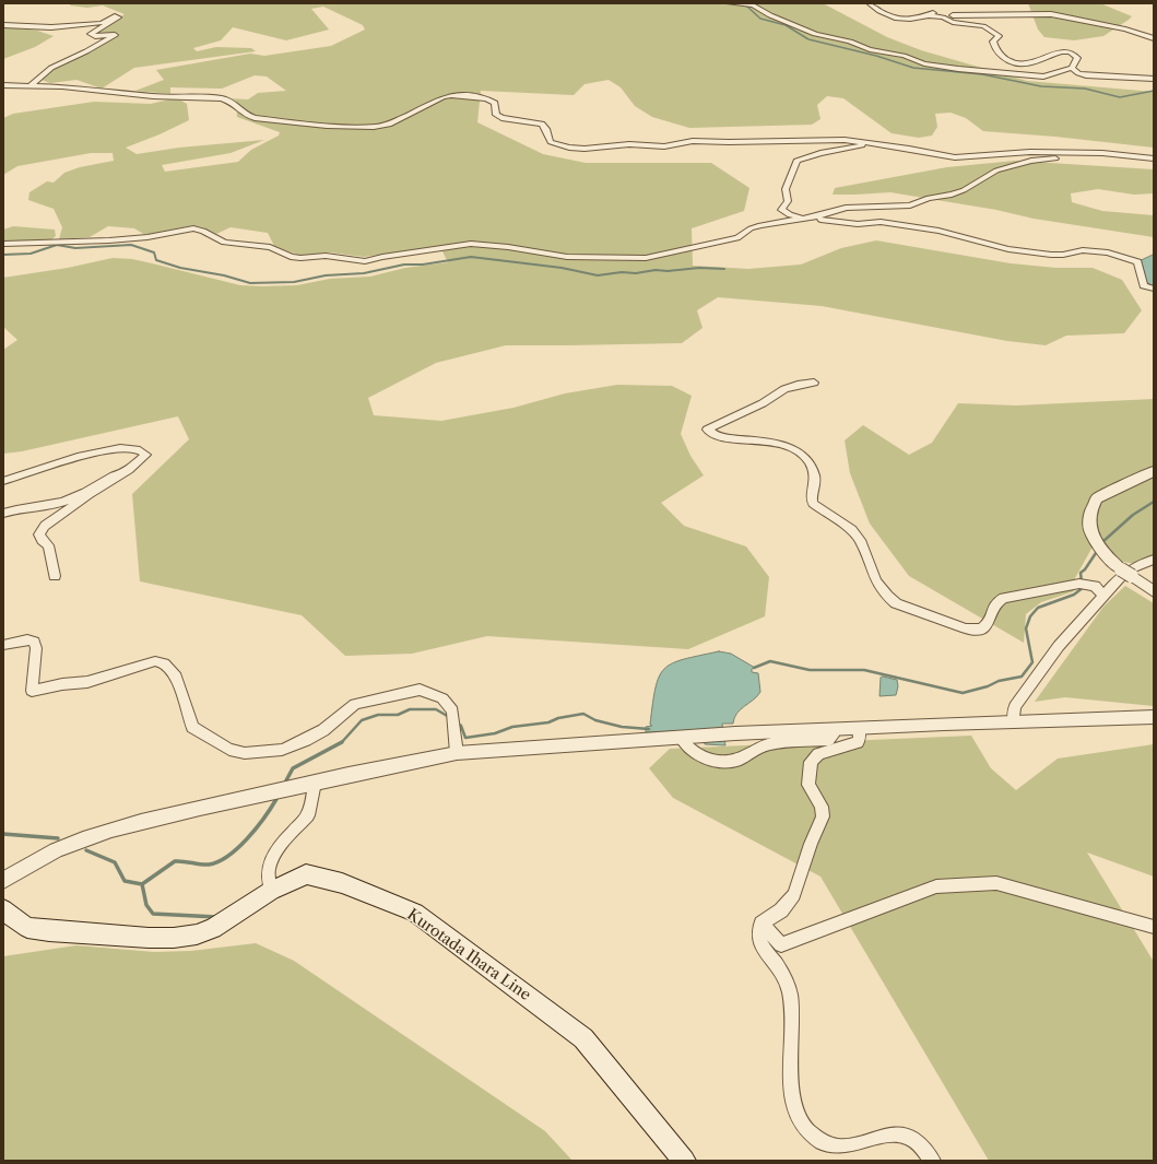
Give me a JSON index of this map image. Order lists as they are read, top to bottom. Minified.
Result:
{"streets":{"main road":["Kurotada Ihara Line"]}}
